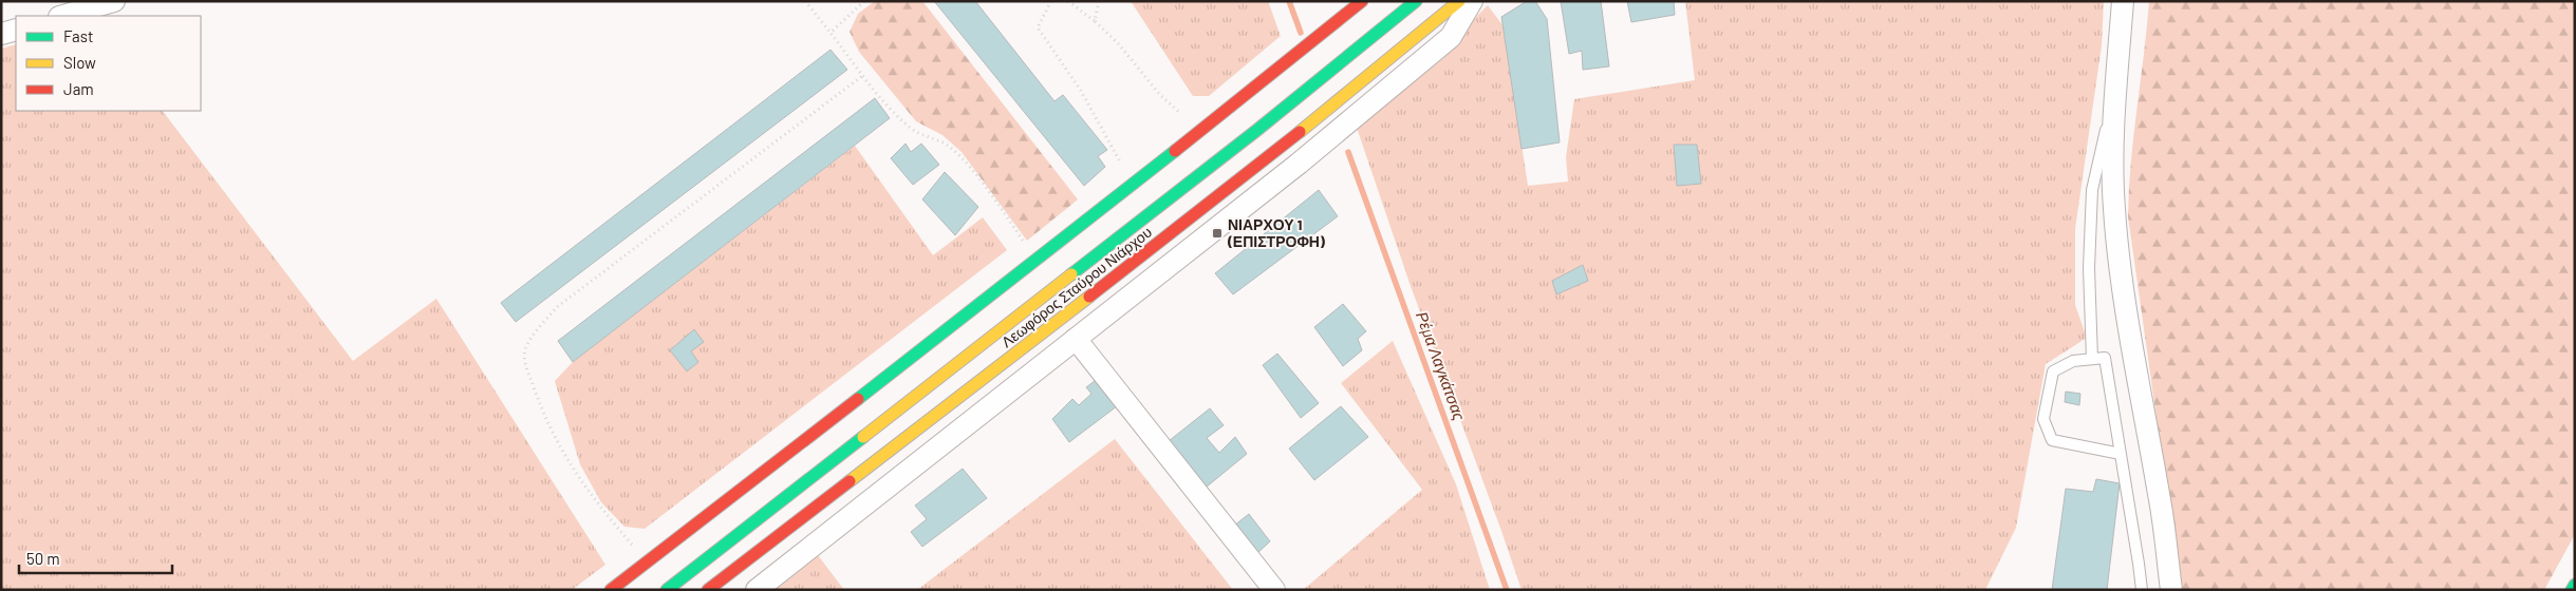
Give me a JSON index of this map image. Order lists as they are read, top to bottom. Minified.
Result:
{"streets":{"main road":["Λεωφόρος Σταύρου Νιάρχου"]},"water":["Ρέμα Λαγκάτσας"],"places":{"transit":["ΝΙΑΡΧΟΥ 1 (ΕΠΙΣΤΡΟΦΗ)"]},"legend":["Fast","Slow","Jam"],"scale_bar":"50 m"}
